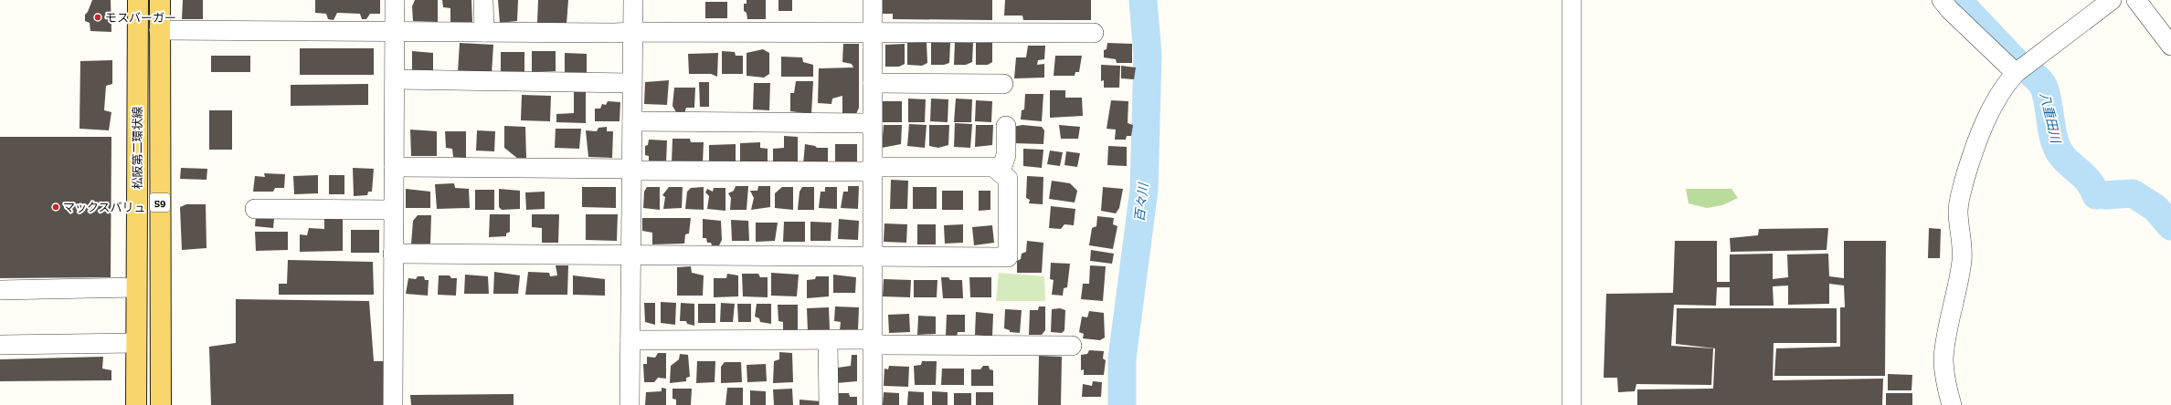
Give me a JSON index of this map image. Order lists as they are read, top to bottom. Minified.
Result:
{"streets":{"main road":["松阪第二環状線","59"]},"water":["八重田川","百々川"],"places":["モスバーガー","マックスバリュ"]}
